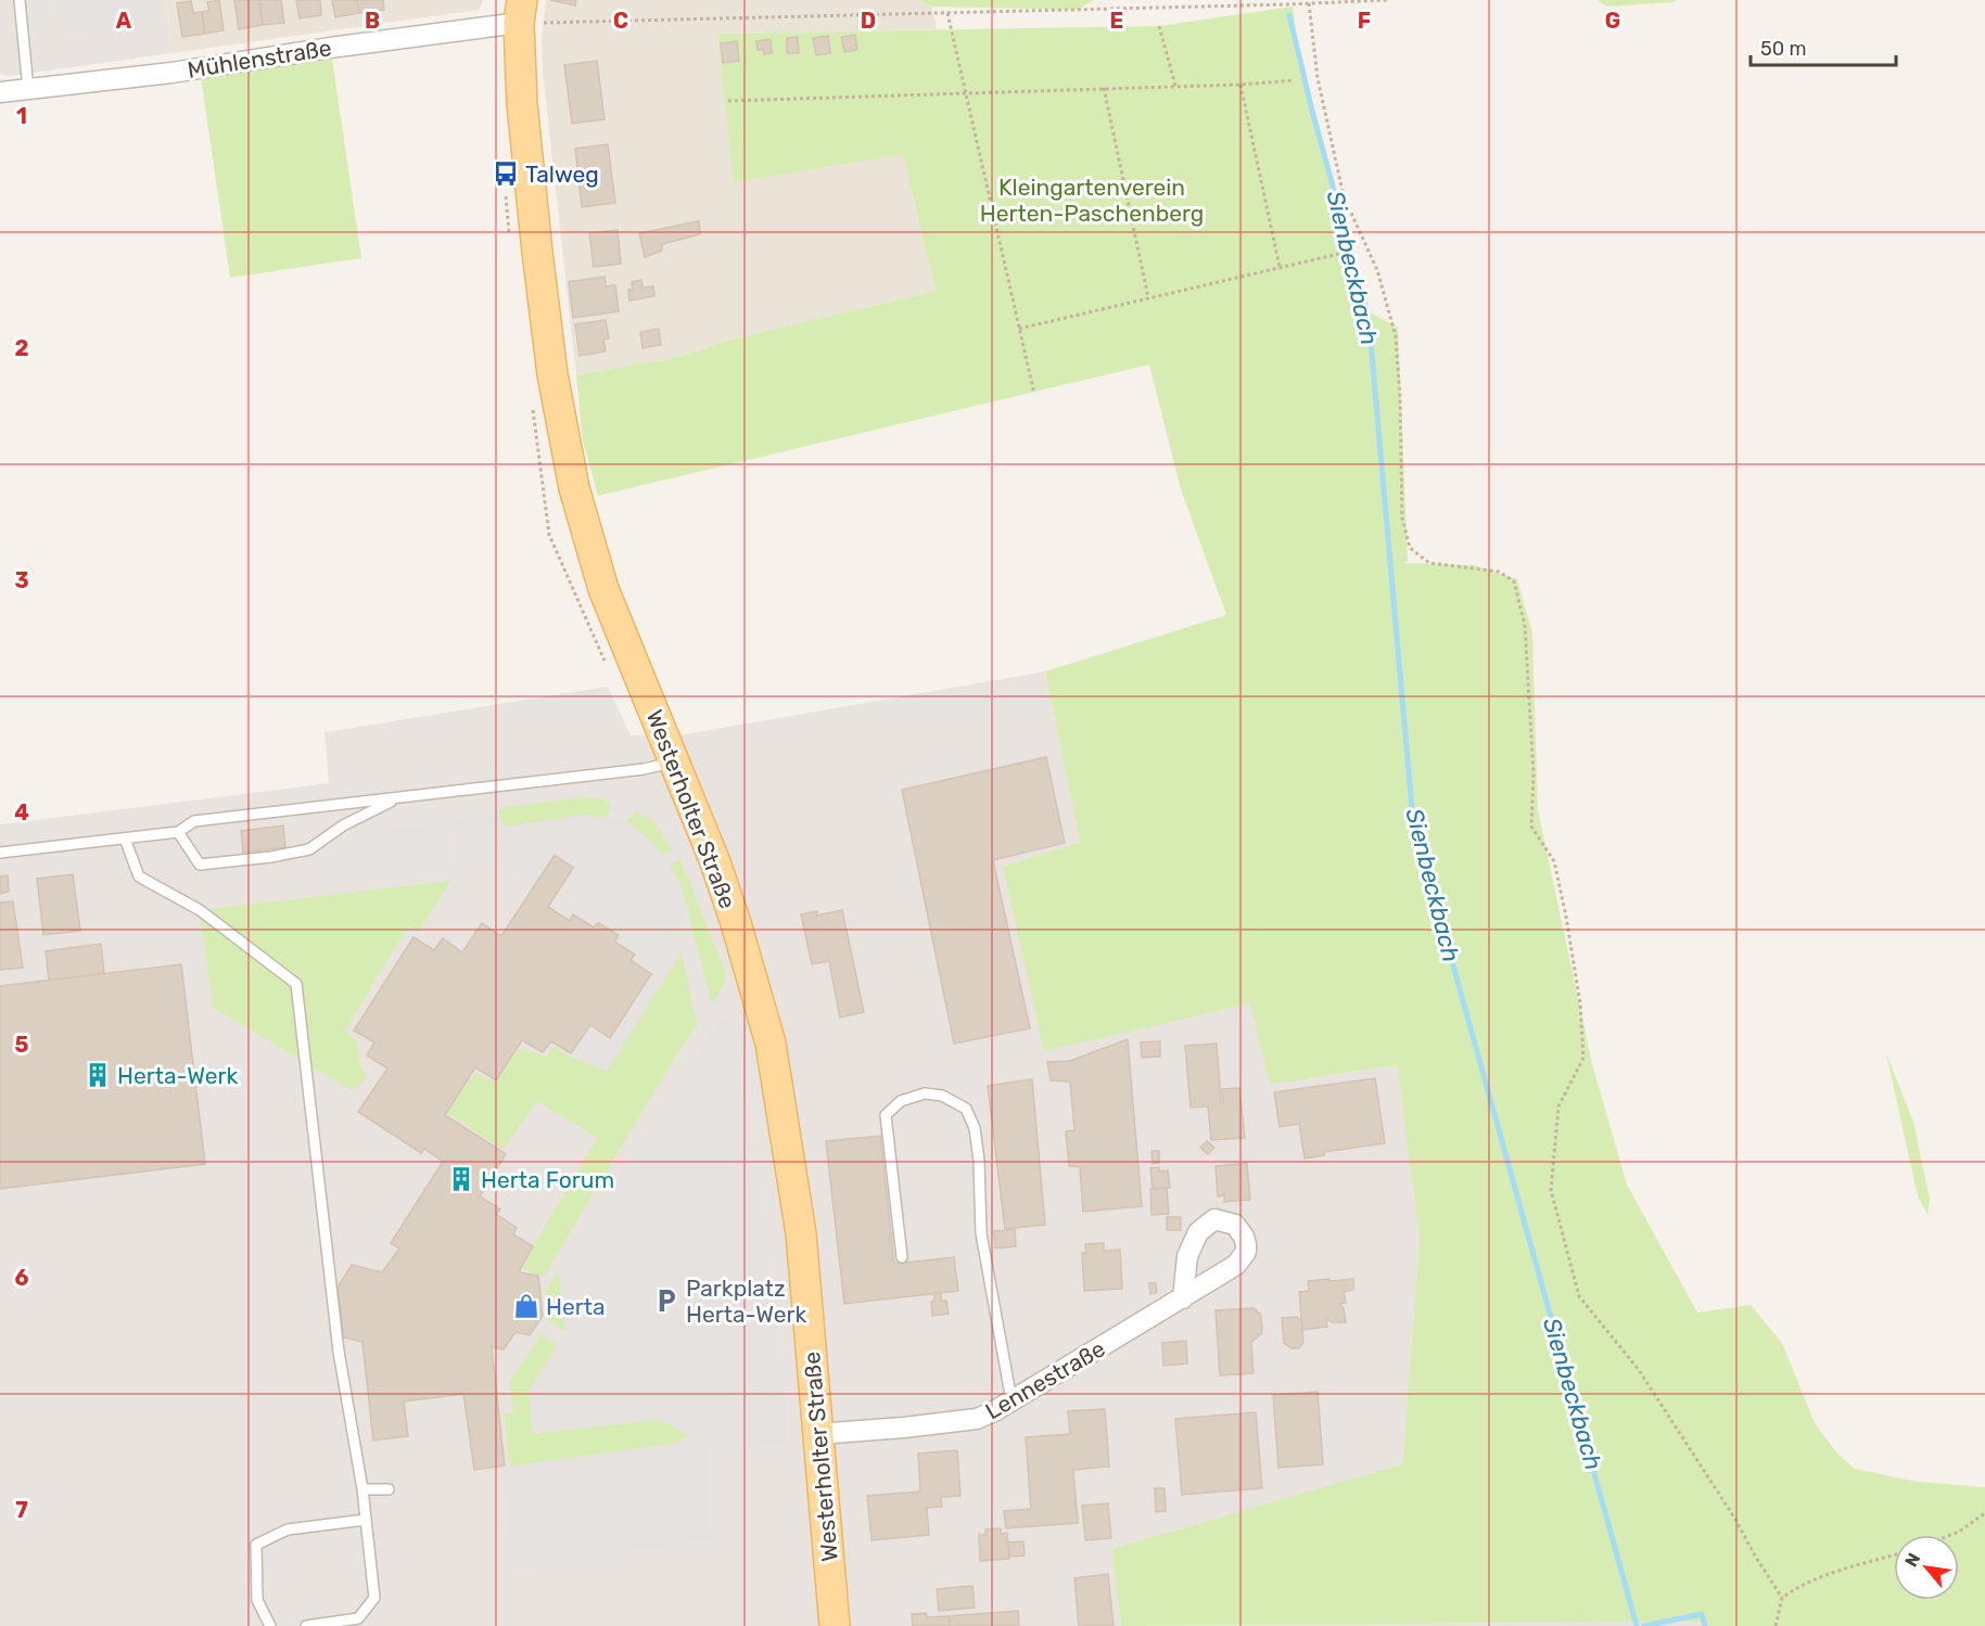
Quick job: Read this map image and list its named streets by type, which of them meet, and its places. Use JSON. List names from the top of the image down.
{
  "streets": {
    "main road": ["Westerholter Straße"],
    "street": ["Mühlenstraße", "Lennestraße"]
  },
  "crossings": [
    ["Mühlenstraße", "Westerholter Straße"],
    ["Westerholter Straße", "Lennestraße"]
  ],
  "water": ["Sienbeckbach"],
  "parks": ["Kleingartenverein Herten-Paschenberg"],
  "places": {
    "bus stop": ["Talweg"],
    "building": ["Herta-Werk", "Herta Forum"],
    "parking": ["Parkplatz Herta-Werk"],
    "shop": ["Herta"]
  },
  "scale_bar": "50 m",
  "north": "top left",
  "grid": {
    "columns": [
      "A",
      "B",
      "C",
      "D",
      "E",
      "F",
      "G"
    ],
    "rows": [
      "1",
      "2",
      "3",
      "4",
      "5",
      "6",
      "7"
    ]
  }
}
